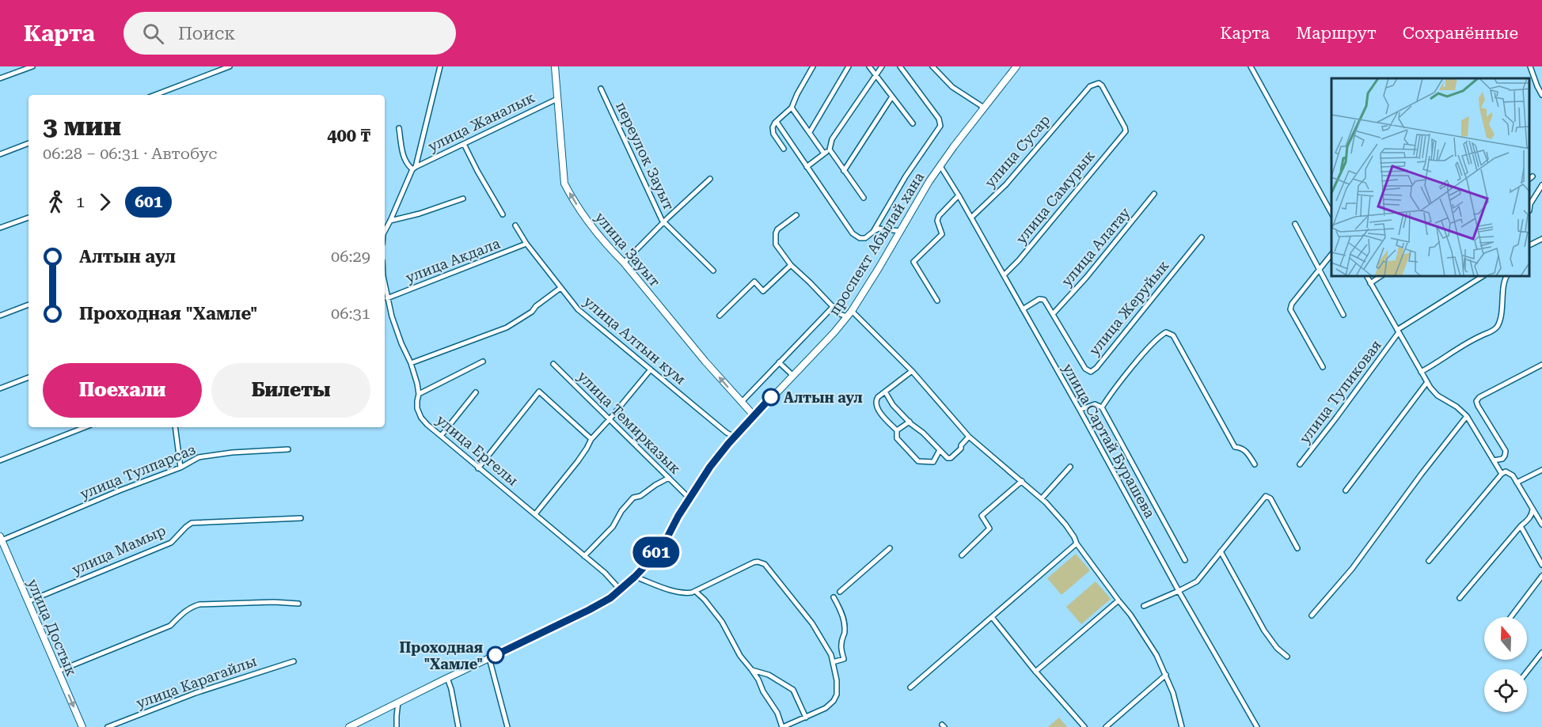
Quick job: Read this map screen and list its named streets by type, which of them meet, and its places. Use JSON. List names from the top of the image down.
{
  "streets": {
    "main road": ["проспект Абылай хана", "улица Зауыт", "улица Достык"],
    "street": [
      "улица Жаналык",
      "улица Сусар",
      "переулок Зауыт",
      "улица Самурык",
      "улица Алатау",
      "улица Акдала",
      "улица Жеруйык",
      "улица Алтын кум",
      "улица Тупиковая",
      "улица Темирказык",
      "улица Сартай Бурашева",
      "улица Ергелы",
      "улица Тулпарсаз",
      "улица Мамыр",
      "улица Карагайлы"
    ]
  },
  "crossings": [
    ["улица Жаналык", "улица Зауыт"],
    ["улица Сусар", "улица Самурык"],
    ["улица Сусар", "улица Сартай Бурашева"],
    ["улица Самурык", "улица Сартай Бурашева"],
    ["проспект Абылай хана", "улица Зауыт"],
    ["проспект Абылай хана", "улица Алтын кум"],
    ["проспект Абылай хана", "улица Темирказык"],
    ["проспект Абылай хана", "улица Сартай Бурашева"],
    ["проспект Абылай хана", "улица Ергелы"],
    ["улица Алатау", "улица Жеруйык"],
    ["улица Акдала", "улица Алтын кум"],
    ["улица Акдала", "улица Ергелы"],
    ["улица Жеруйык", "улица Сартай Бурашева"],
    ["улица Тулпарсаз", "улица Достык"],
    ["улица Мамыр", "улица Достык"]
  ],
  "one_way": ["улица Зауыт"],
  "places": ["Алтын аул", "Проходная \"Хамле\""],
  "lines": ["bus line 601"],
  "north": "top",
  "page": {
    "header": "Карта",
    "search": "Поиск",
    "nav": ["Карта", "Маршрут", "Сохранённые"],
    "on_map": "601",
    "heading": ["3 мин", "06:28 – 06:31 · Автобус", "400 ₸"],
    "legs": ["1", "601"],
    "list": [
      {
        "name": "Алтын аул",
        "value": "06:29"
      },
      {
        "name": "Проходная \"Хамле\"",
        "value": "06:31"
      }
    ],
    "buttons": ["Поехали", "Билеты"]
  }
}
